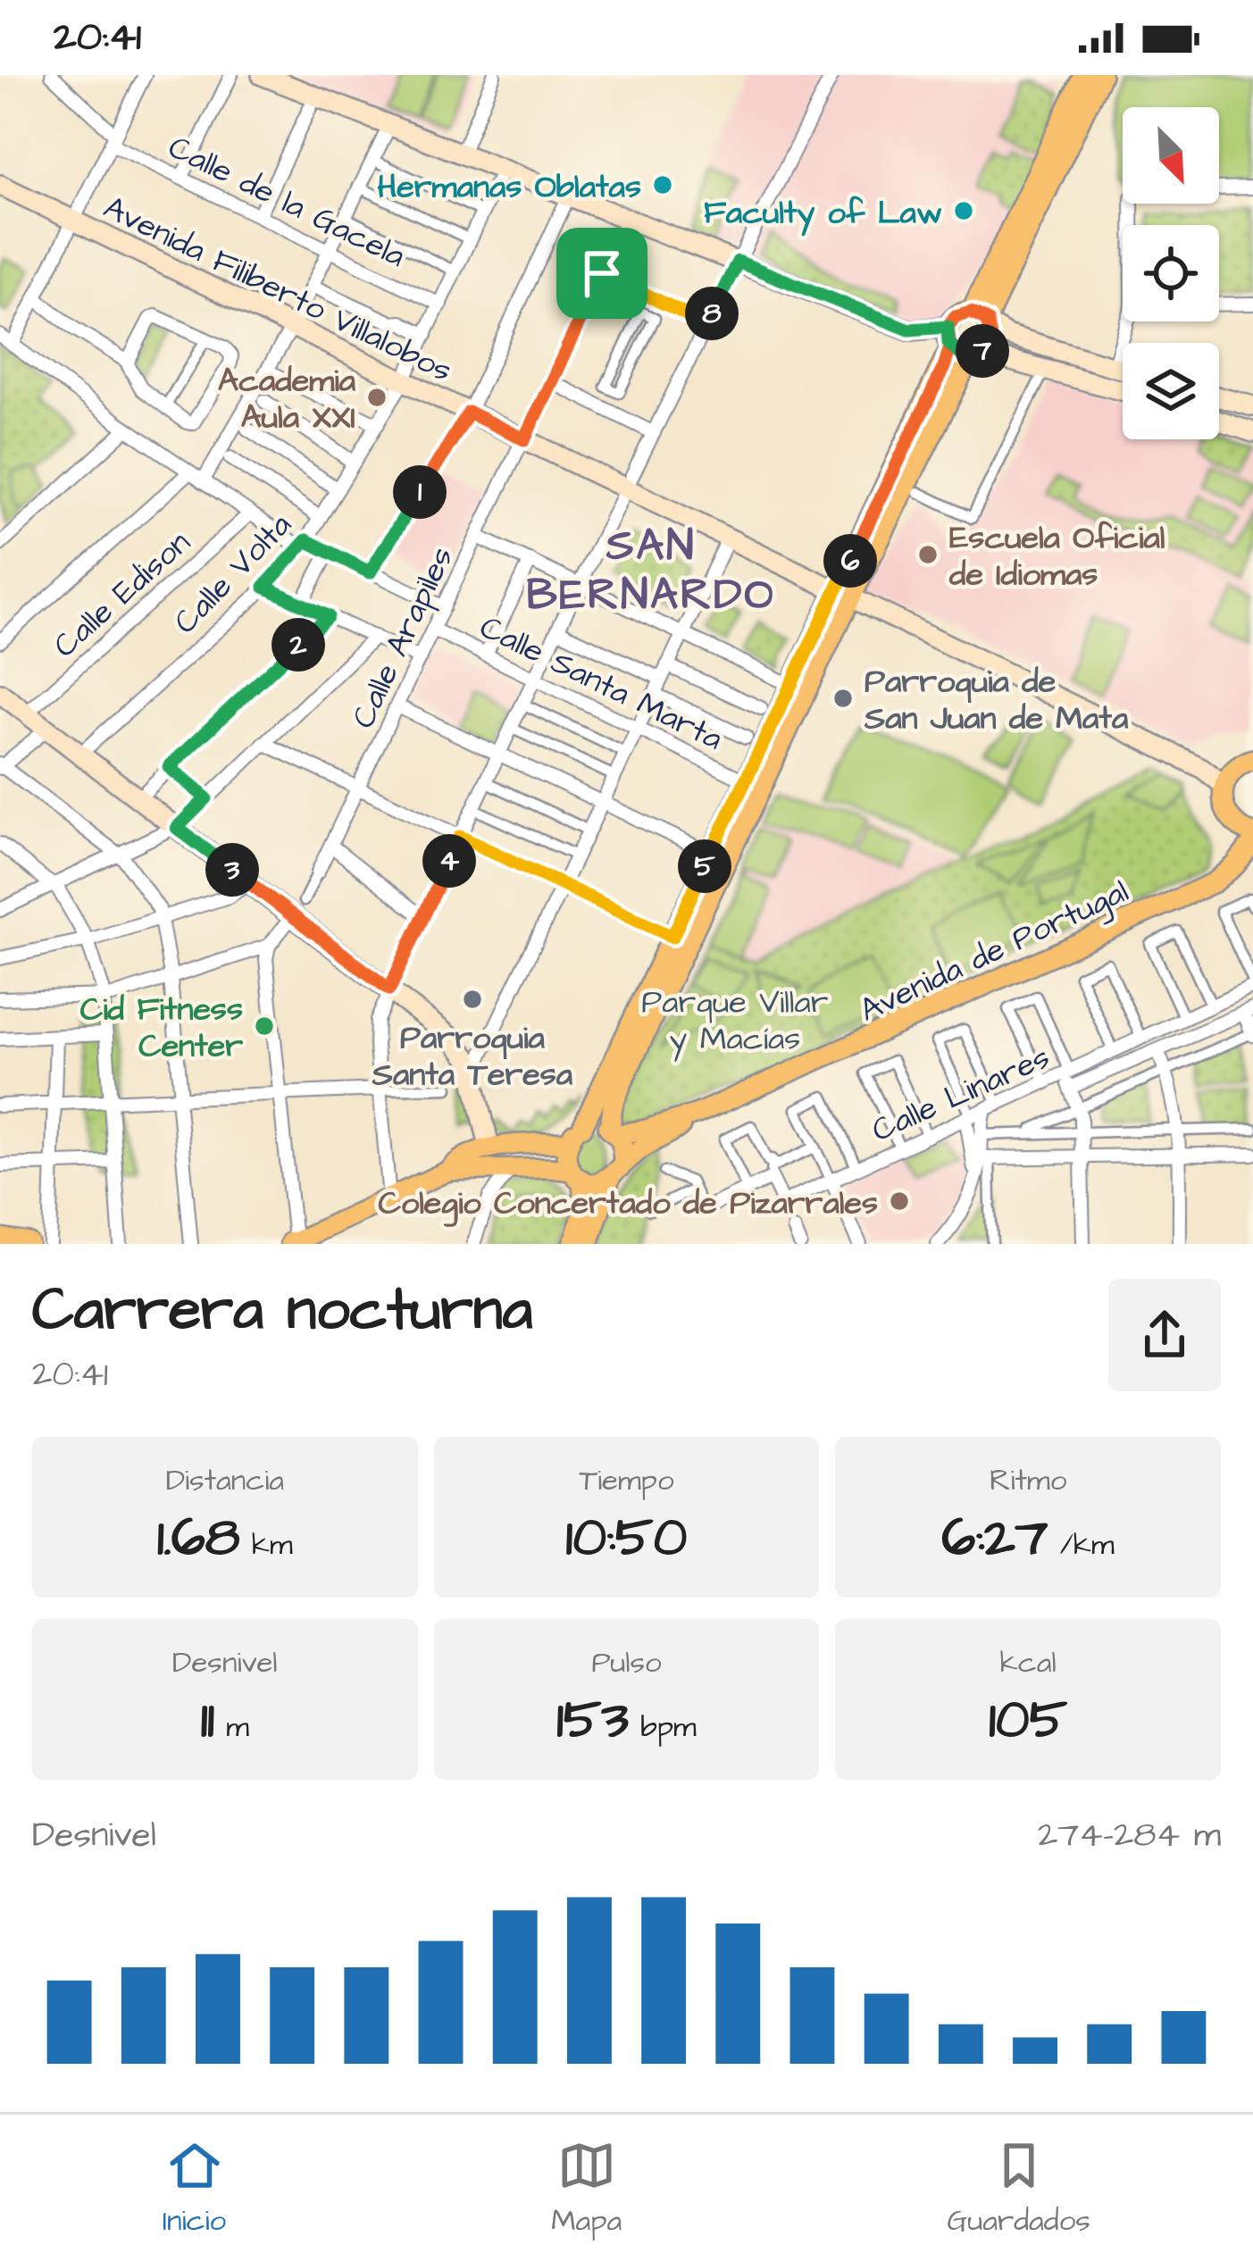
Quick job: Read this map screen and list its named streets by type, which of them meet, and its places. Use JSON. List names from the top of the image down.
{
  "streets": {
    "main road": ["Avenida Filiberto Villalobos", "Avenida de Portugal"],
    "street": [
      "Calle de la Gacela",
      "Calle Volta",
      "Calle Edison",
      "Calle Arapiles",
      "Calle Santa Marta",
      "Calle Linares"
    ]
  },
  "crossings": [
    ["Calle de la Gacela", "Calle Volta"],
    ["Avenida Filiberto Villalobos", "Calle Volta"],
    ["Avenida Filiberto Villalobos", "Calle Arapiles"],
    ["Calle Arapiles", "Calle Santa Marta"]
  ],
  "districts": ["SAN BERNARDO"],
  "parks": ["Parque Villar y Macías"],
  "places": [
    "Hermanas Oblatas",
    "Faculty of Law",
    "Academia Aula XXI",
    "Escuela Oficial de Idiomas",
    "Parroquia de San Juan de Mata",
    "Parroquia Santa Teresa",
    "Cid Fitness Center",
    "Colegio Concertado de Pizarrales"
  ],
  "north": "bottom right",
  "page": {
    "status": "20:41",
    "pins": [
      "8",
      "7",
      "1",
      "6",
      "2",
      "4",
      "5",
      "3"
    ],
    "heading": ["Carrera nocturna", "20:41"],
    "stats": [
      ["Distancia", "1.68 km"],
      ["Tiempo", "10:50"],
      ["Ritmo", "6:27 /km"],
      ["Desnivel", "11 m"],
      ["Pulso", "153 bpm"],
      ["kcal", "105"]
    ],
    "chart": ["Desnivel", "274–284 m"],
    "tabs": ["Inicio", "Mapa", "Guardados"]
  }
}
